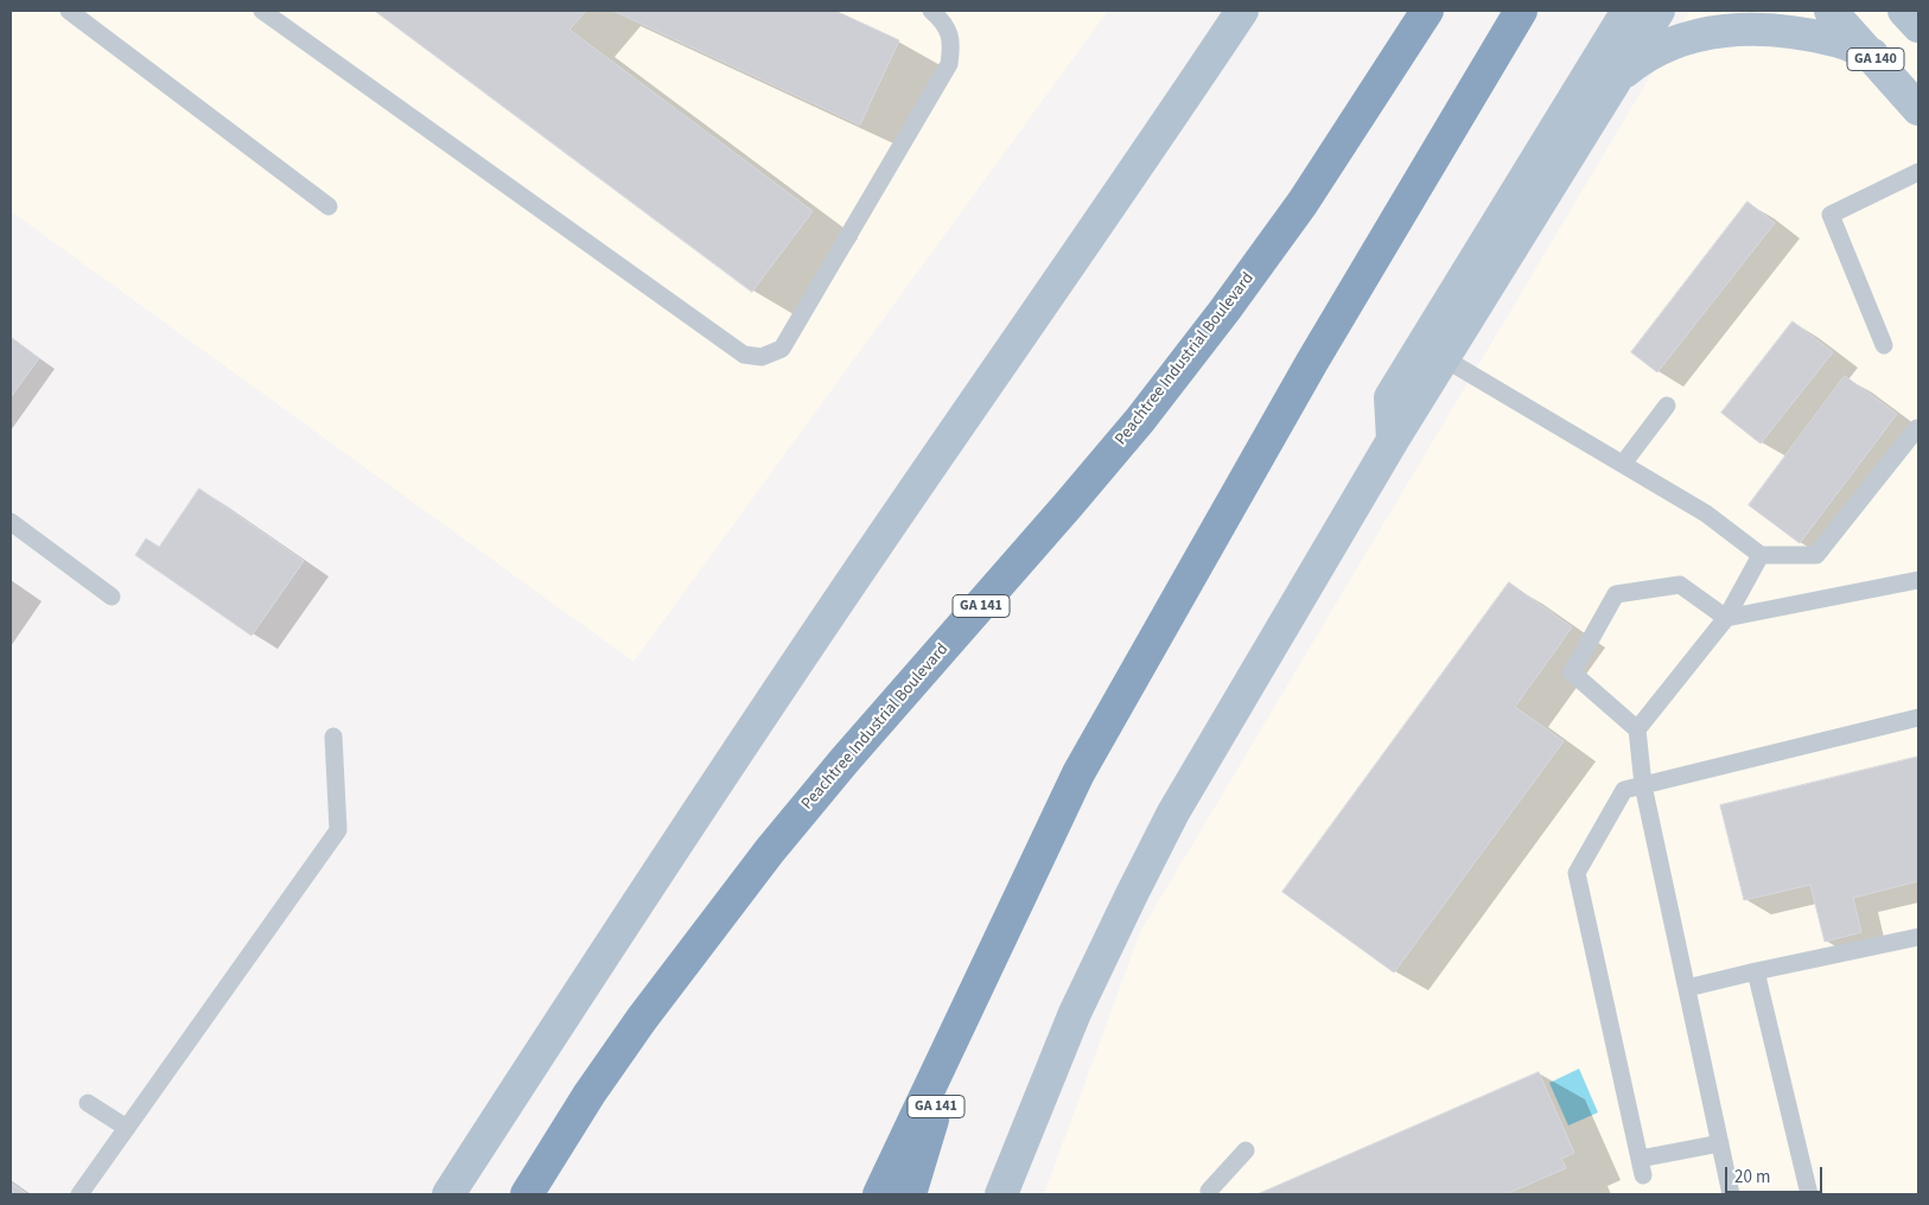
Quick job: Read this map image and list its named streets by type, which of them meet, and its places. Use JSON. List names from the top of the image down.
{
  "streets": {
    "highway": ["Peachtree Industrial Boulevard", "GA 141"],
    "main road": ["GA 140"]
  },
  "scale_bar": "20 m"
}
